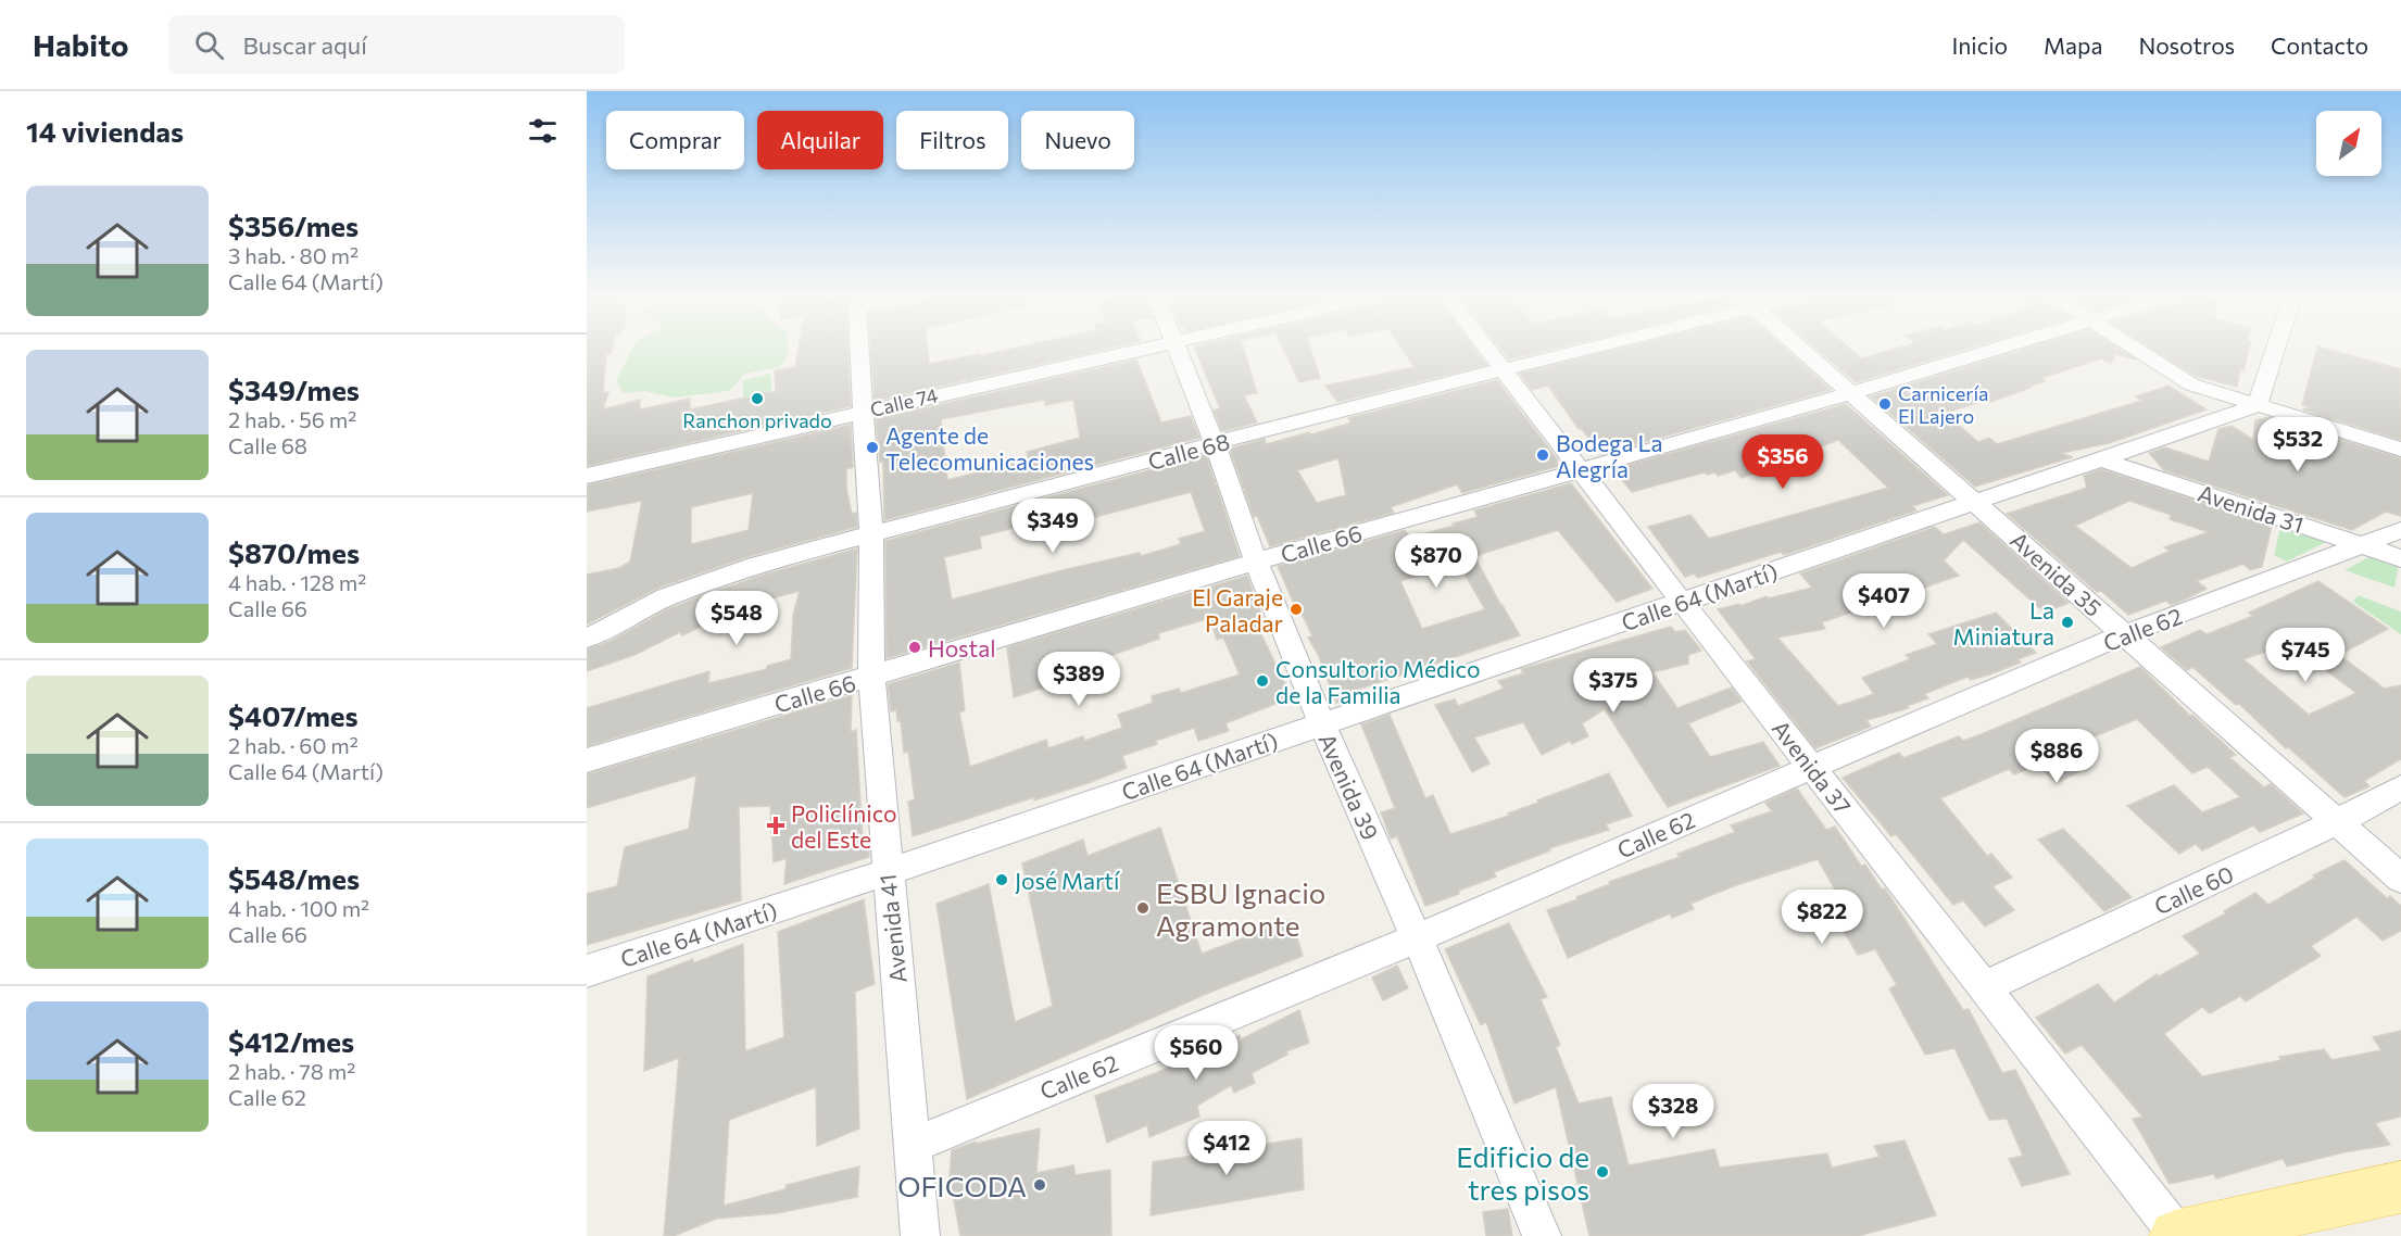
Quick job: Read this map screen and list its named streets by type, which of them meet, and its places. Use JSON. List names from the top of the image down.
{
  "streets": {
    "street": [
      "Calle 74",
      "Calle 68",
      "Avenida 31",
      "Calle 66",
      "Avenida 35",
      "Calle 64 (Martí)",
      "Calle 62",
      "Avenida 37",
      "Avenida 39",
      "Calle 60",
      "Avenida 41"
    ]
  },
  "crossings": [
    ["Calle 74", "Avenida 41"],
    ["Calle 68", "Avenida 37"],
    ["Calle 68", "Avenida 39"],
    ["Calle 68", "Avenida 41"],
    ["Avenida 31", "Calle 64 (Martí)"],
    ["Avenida 31", "Calle 62"],
    ["Calle 66", "Avenida 35"],
    ["Calle 66", "Avenida 37"],
    ["Calle 66", "Avenida 39"],
    ["Calle 66", "Avenida 41"],
    ["Avenida 35", "Calle 64 (Martí)"],
    ["Avenida 35", "Calle 62"],
    ["Avenida 35", "Calle 60"],
    ["Calle 64 (Martí)", "Avenida 37"],
    ["Calle 64 (Martí)", "Avenida 39"],
    ["Calle 64 (Martí)", "Avenida 41"],
    ["Calle 62", "Avenida 37"],
    ["Calle 62", "Avenida 39"],
    ["Calle 62", "Avenida 41"],
    ["Avenida 37", "Calle 60"]
  ],
  "places": {
    "other": [
      "Ranchon privado",
      "Carnicería El Lajero",
      "Agente de Telecomunicaciones",
      "Bodega La Alegría",
      "El Garaje Paladar",
      "La Miniatura",
      "Hostal",
      "Consultorio Médico de la Familia",
      "José Martí",
      "ESBU Ignacio Agramonte",
      "Edificio de tres pisos",
      "OFICODA"
    ],
    "health": ["Policlínico del Este"]
  },
  "north": "top right",
  "page": {
    "header": "Habito",
    "search": "Buscar aquí",
    "nav": [
      "Inicio",
      "Mapa",
      "Nosotros",
      "Contacto"
    ],
    "heading": "14 viviendas",
    "chip": [
      "Comprar",
      "Alquilar",
      "Filtros",
      "Nuevo"
    ],
    "list": [
      {
        "name": "$356/mes",
        "note": "3 hab. · 80 m² · Calle 64 (Martí)"
      },
      {
        "name": "$349/mes",
        "note": "2 hab. · 56 m² · Calle 68"
      },
      {
        "name": "$870/mes",
        "note": "4 hab. · 128 m² · Calle 66"
      },
      {
        "name": "$407/mes",
        "note": "2 hab. · 60 m² · Calle 64 (Martí)"
      },
      {
        "name": "$548/mes",
        "note": "4 hab. · 100 m² · Calle 66"
      },
      {
        "name": "$412/mes",
        "note": "2 hab. · 78 m² · Calle 62"
      }
    ],
    "price": [
      "$532",
      "$356",
      "$349",
      "$870",
      "$407",
      "$548",
      "$745",
      "$389",
      "$375",
      "$886",
      "$822",
      "$560",
      "$328",
      "$412"
    ]
  }
}
